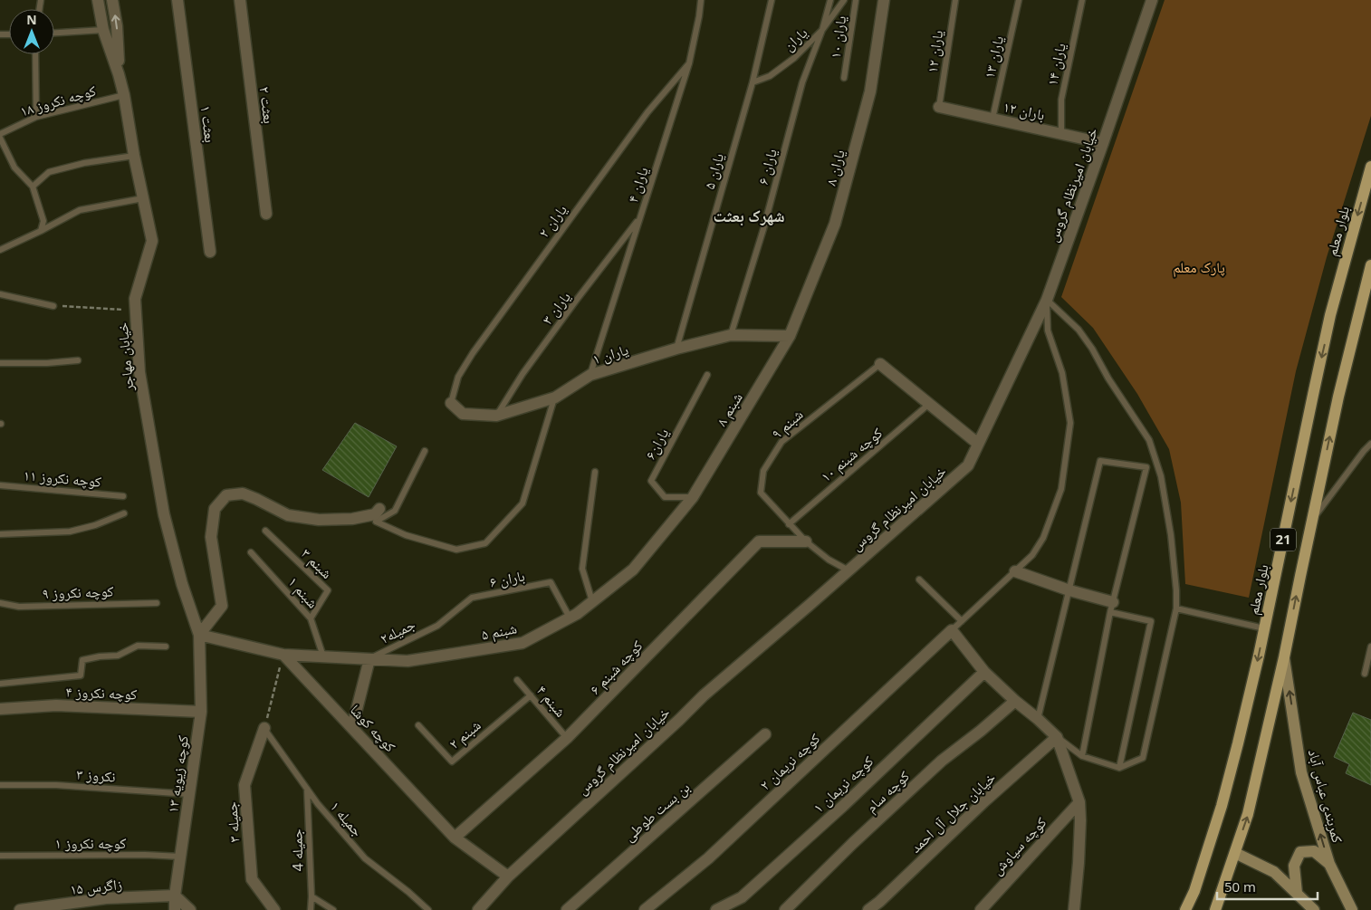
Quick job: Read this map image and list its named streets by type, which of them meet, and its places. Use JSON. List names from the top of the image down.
{
  "streets": {
    "main road": ["بلوار معلم", "21", "کمربندی عباس آباد"],
    "street": [
      "بعثت ۲",
      "باران ۱۲",
      "بعثت ۱",
      "یاران ۸",
      "خیابان امیرنظام گروس",
      "یاران ۱",
      "خیابان مهاجر",
      "شبنم ۸",
      "شبنم ۵",
      "کوچه شبنم ۶",
      "کوچه نکروز ۴",
      "کوچه کوشا",
      "کوچه نریمان ۲",
      "کوچه زیویه ۱۳",
      "کوچه نریمان ۱",
      "کوچه سام",
      "بن بست طوطی",
      "خیابان جلال آل احمد",
      "جمیله ۳",
      "کوچه سیاوش",
      "زاگرس ۱۵"
    ],
    "lane": [
      "یاران ۱۰",
      "یاران",
      "یاران ۱۲",
      "یاران ۱۳",
      "یاران ۱۴",
      "کوچه نکروز ۱۸",
      "یاران ۶",
      "یاران ۵",
      "یاران ۴",
      "یاران ۲",
      "یاران ۳",
      "شبنم ۹",
      "یاران۶",
      "کوچه شبنم ۱۰",
      "کوچه نکروز ۱۱",
      "شبنم ۳",
      "باران ۶",
      "کوچه نکروز ۹",
      "شبنم ۱",
      "جمیله۲",
      "شبنم ۴",
      "شبنم ۲",
      "نکروز ۳",
      "جمیله ۱",
      "کوچه نکروز ۱",
      "جمیله 4"
    ]
  },
  "crossings": [
    ["یاران", "یاران ۶"],
    ["یاران", "یاران ۵"],
    ["یاران ۱۲", "باران ۱۲"],
    ["یاران ۱۳", "باران ۱۲"],
    ["یاران ۱۴", "باران ۱۲"],
    ["کوچه نکروز ۱۸", "خیابان مهاجر"],
    ["باران ۱۲", "خیابان امیرنظام گروس"],
    ["یاران ۶", "یاران ۱"],
    ["یاران ۸", "یاران ۱"],
    ["یاران ۸", "شبنم ۸"],
    ["یاران ۵", "یاران ۱"],
    ["یاران ۴", "یاران ۲"],
    ["یاران ۴", "یاران ۳"],
    ["یاران ۴", "یاران ۱"],
    ["خیابان امیرنظام گروس", "شبنم ۹"],
    ["خیابان امیرنظام گروس", "کوچه کوشا"],
    ["یاران ۲", "یاران ۱"],
    ["یاران ۳", "یاران ۱"],
    ["یاران ۱", "شبنم ۸"],
    ["خیابان مهاجر", "کوچه زیویه ۱۳"],
    ["شبنم ۸", "یاران۶"],
    ["شبنم ۸", "شبنم ۵"],
    ["شبنم ۹", "کوچه شبنم ۱۰"],
    ["شبنم ۹", "کوچه شبنم ۶"],
    ["یاران۶", "شبنم ۵"],
    ["21", "کمربندی عباس آباد"],
    ["شبنم ۳", "شبنم ۱"],
    ["باران ۶", "جمیله۲"],
    ["باران ۶", "شبنم ۵"],
    ["شبنم ۱", "شبنم ۵"],
    ["جمیله۲", "شبنم ۵"],
    ["شبنم ۵", "کوچه کوشا"],
    ["کوچه شبنم ۶", "شبنم ۴"],
    ["کوچه شبنم ۶", "کوچه کوشا"],
    ["کوچه نکروز ۴", "کوچه زیویه ۱۳"],
    ["شبنم ۴", "شبنم ۲"],
    ["کوچه زیویه ۱۳", "نکروز ۳"],
    ["کوچه زیویه ۱۳", "کوچه نکروز ۱"],
    ["کوچه زیویه ۱۳", "زاگرس ۱۵"],
    ["جمیله ۱", "جمیله ۳"],
    ["جمیله ۱", "جمیله 4"]
  ],
  "one_way": ["کمربندی عباس آباد"],
  "districts": ["شهرک بعثت"],
  "parks": ["پارک معلم"],
  "scale_bar": "50 m",
  "north": "top"
}
